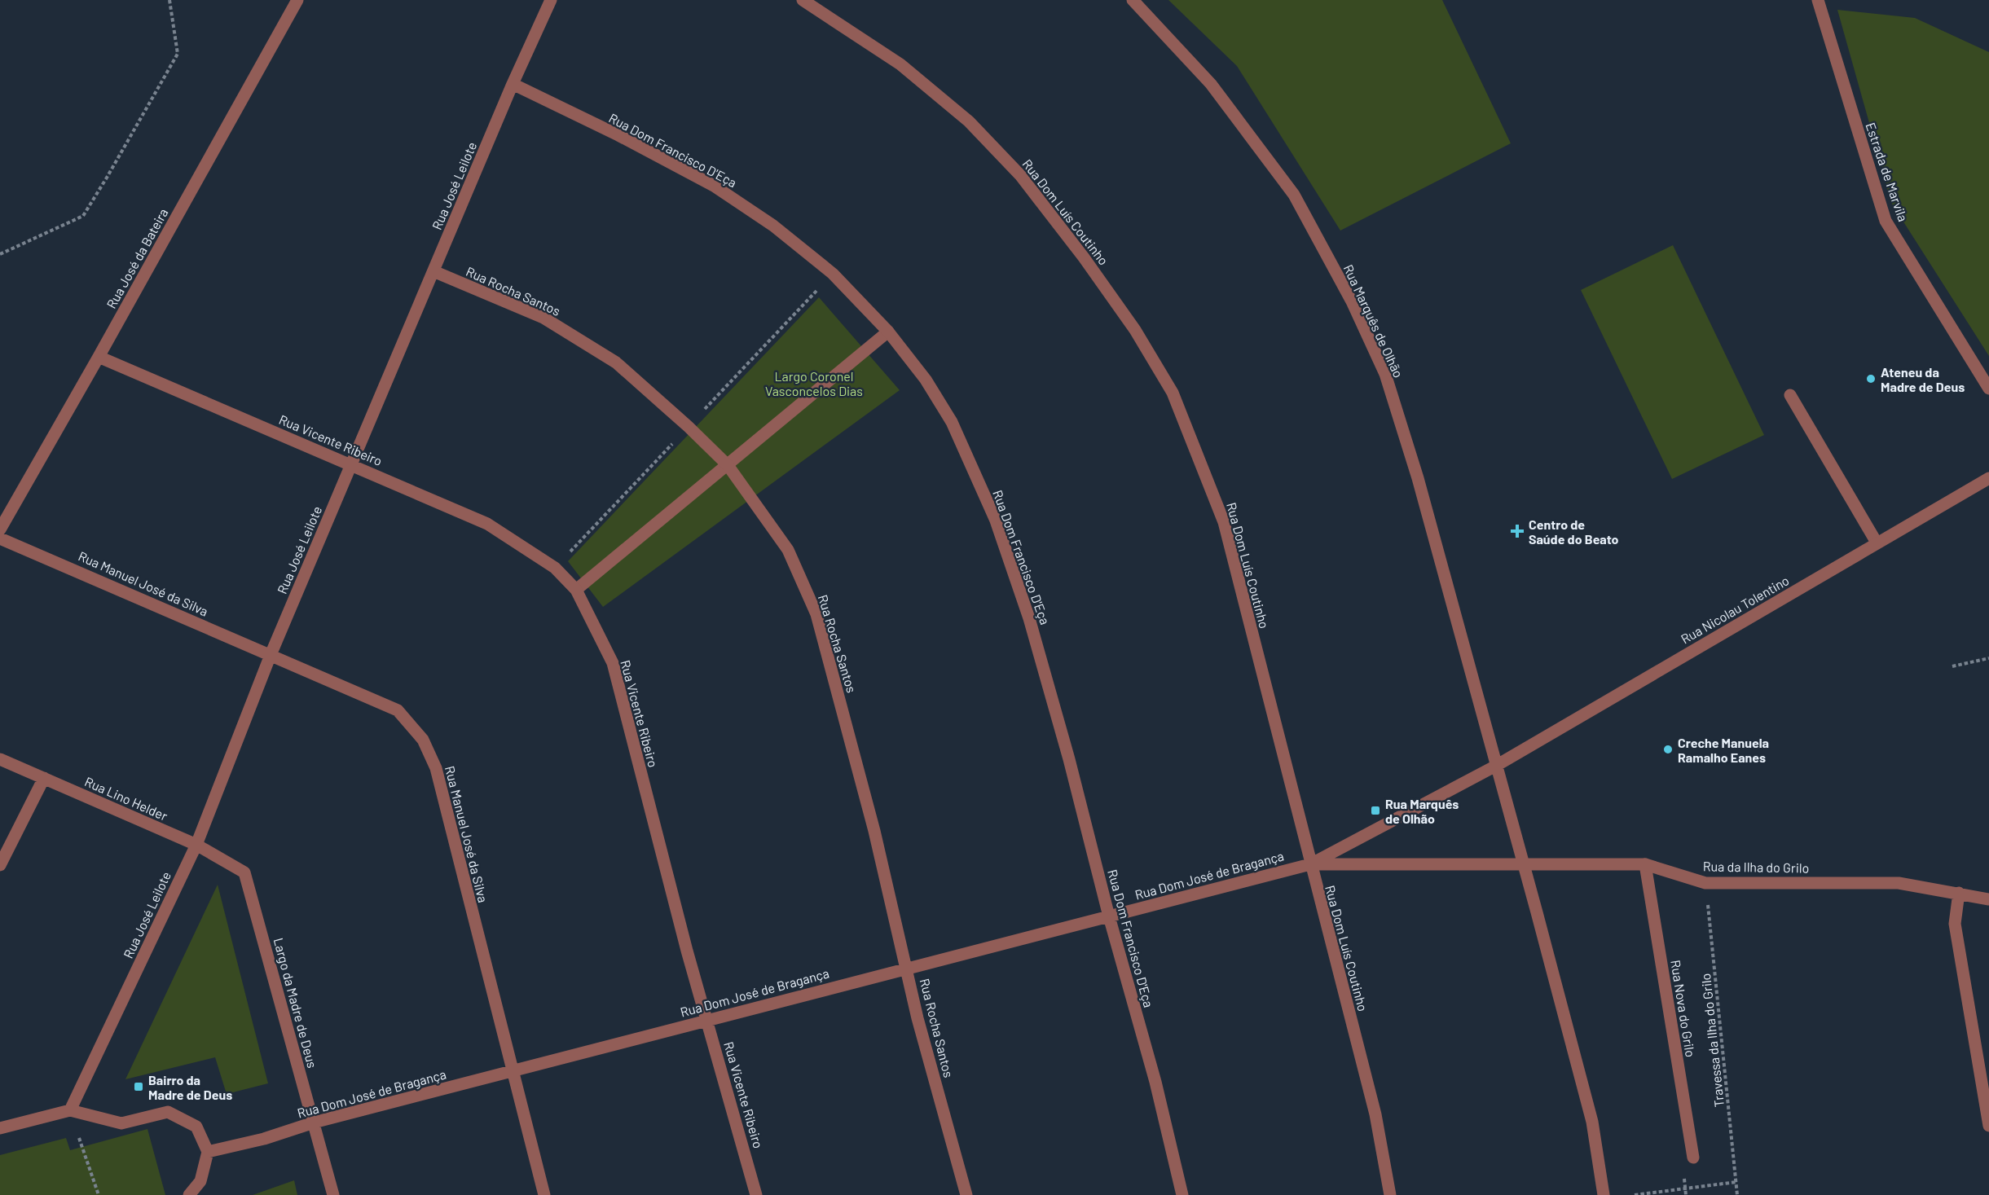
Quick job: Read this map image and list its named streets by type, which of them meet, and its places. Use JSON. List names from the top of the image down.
{
  "streets": {
    "street": [
      "Rua Dom Francisco D'Eça",
      "Estrada de Marvila",
      "Rua José Leilote",
      "Rua Dom Luís Coutinho",
      "Rua José da Bateira",
      "Rua Rocha Santos",
      "Rua Marquês de Olhão",
      "Rua Vicente Ribeiro",
      "Rua Manuel José da Silva",
      "Rua Nicolau Tolentino",
      "Rua Lino Helder",
      "Rua da Ilha do Grilo",
      "Rua Dom José de Bragança",
      "Largo da Madre de Deus",
      "Rua Nova do Grilo"
    ],
    "path": ["Travessa da Ilha do Grilo"]
  },
  "crossings": [
    ["Rua Dom Francisco D'Eça", "Rua José Leilote"],
    ["Rua Dom Francisco D'Eça", "Rua Dom José de Bragança"],
    ["Rua José Leilote", "Rua Rocha Santos"],
    ["Rua José Leilote", "Rua Vicente Ribeiro"],
    ["Rua José Leilote", "Rua Manuel José da Silva"],
    ["Rua José Leilote", "Rua Lino Helder"],
    ["Rua José Leilote", "Largo da Madre de Deus"],
    ["Rua Dom Luís Coutinho", "Rua da Ilha do Grilo"],
    ["Rua Dom Luís Coutinho", "Rua Dom José de Bragança"],
    ["Rua José da Bateira", "Rua Vicente Ribeiro"],
    ["Rua Rocha Santos", "Rua Dom José de Bragança"],
    ["Rua Marquês de Olhão", "Rua Nicolau Tolentino"],
    ["Rua Marquês de Olhão", "Rua da Ilha do Grilo"],
    ["Rua Vicente Ribeiro", "Rua Dom José de Bragança"],
    ["Rua Manuel José da Silva", "Rua Dom José de Bragança"],
    ["Rua Lino Helder", "Largo da Madre de Deus"],
    ["Rua da Ilha do Grilo", "Rua Dom José de Bragança"],
    ["Rua da Ilha do Grilo", "Rua Nova do Grilo"],
    ["Rua da Ilha do Grilo", "Travessa da Ilha do Grilo"],
    ["Rua Dom José de Bragança", "Largo da Madre de Deus"]
  ],
  "parks": ["Largo Coronel Vasconcelos Dias"],
  "places": {
    "other": ["Ateneu da Madre de Deus", "Creche Manuela Ramalho Eanes"],
    "health": ["Centro de Saúde do Beato"],
    "transit": ["Rua Marquês de Olhão", "Bairro da Madre de Deus"]
  }
}
